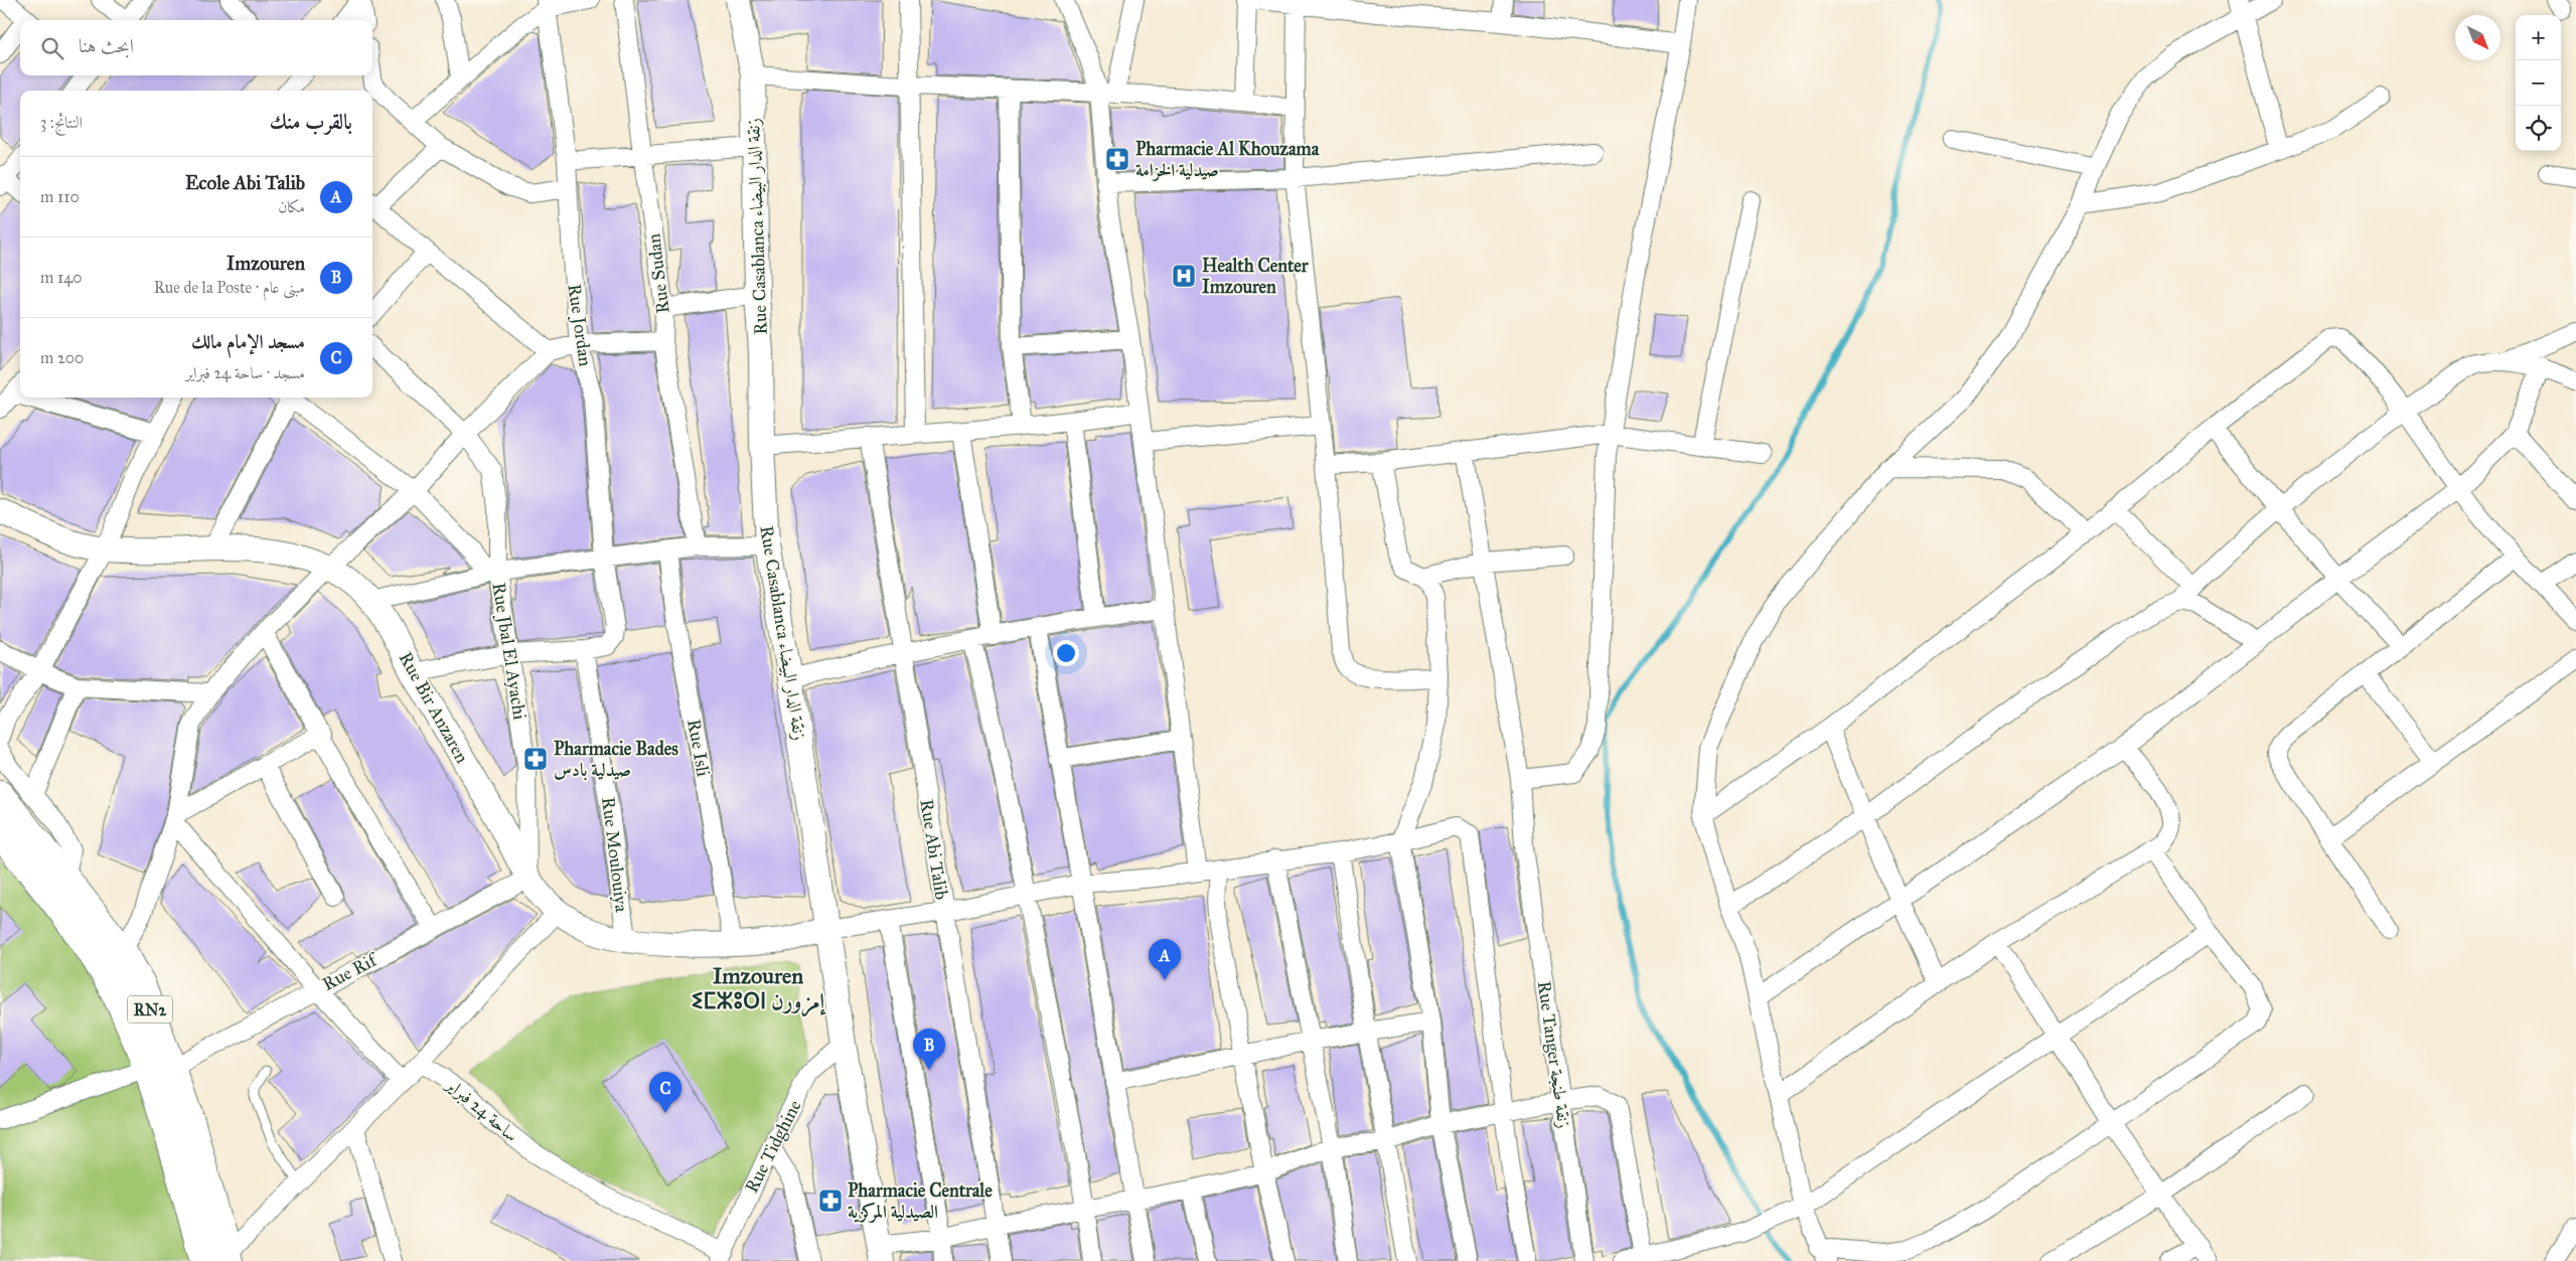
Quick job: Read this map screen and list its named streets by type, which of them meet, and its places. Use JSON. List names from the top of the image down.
{
  "streets": {
    "highway": ["RN2"],
    "main road": ["Rue Casablanca زنقة الدار البيضاء", "Rue Bir Anzaren"],
    "street": [
      "Rue Sudan",
      "Rue Jordan",
      "Rue Jbal El Ayachi",
      "Rue Isli",
      "Rue Abi Talib",
      "Rue Moulouiya",
      "Rue Rif",
      "Rue Tanger زنقة طنجة",
      "ساحة 24 فبراير",
      "Rue Tidghine"
    ]
  },
  "crossings": [
    ["Rue Casablanca زنقة الدار البيضاء", "Rue Bir Anzaren"],
    ["Rue Casablanca زنقة الدار البيضاء", "Rue Tidghine"],
    ["Rue Jordan", "Rue Moulouiya"],
    ["Rue Jbal El Ayachi", "Rue Bir Anzaren"],
    ["Rue Jbal El Ayachi", "Rue Rif"],
    ["Rue Bir Anzaren", "Rue Isli"],
    ["Rue Bir Anzaren", "Rue Moulouiya"],
    ["Rue Bir Anzaren", "Rue Rif"],
    ["Rue Rif", "RN2"],
    ["ساحة 24 فبراير", "Rue Tidghine"]
  ],
  "districts": ["Imzouren ⵉⵎⵣⵓⵔⵏ إمزورن"],
  "places": {
    "pharmacy": ["Pharmacie Al Khouzama صيدلية الخزامة", "Pharmacie Bades صيدلية بادس", "Pharmacie Centrale الصيدلية المركزية"],
    "hospital": ["Health Center Imzouren"]
  },
  "north": "bottom right",
  "page": {
    "map_buttons": ["+", "−"],
    "search": "ابحث هنا",
    "heading": ["بالقرب منك", "النتائج: 3"],
    "list": [
      {
        "mark": "A",
        "name": "Ecole Abi Talib",
        "note": "مكان",
        "value": "110 m"
      },
      {
        "mark": "B",
        "name": "Imzouren",
        "note": "مبنى عام · Rue de la Poste",
        "value": "140 m"
      },
      {
        "mark": "C",
        "name": "مسجد الإمام مالك",
        "note": "مسجد · ساحة 24 فبراير",
        "value": "200 m"
      }
    ],
    "pins": ["A", "B", "C"]
  }
}
